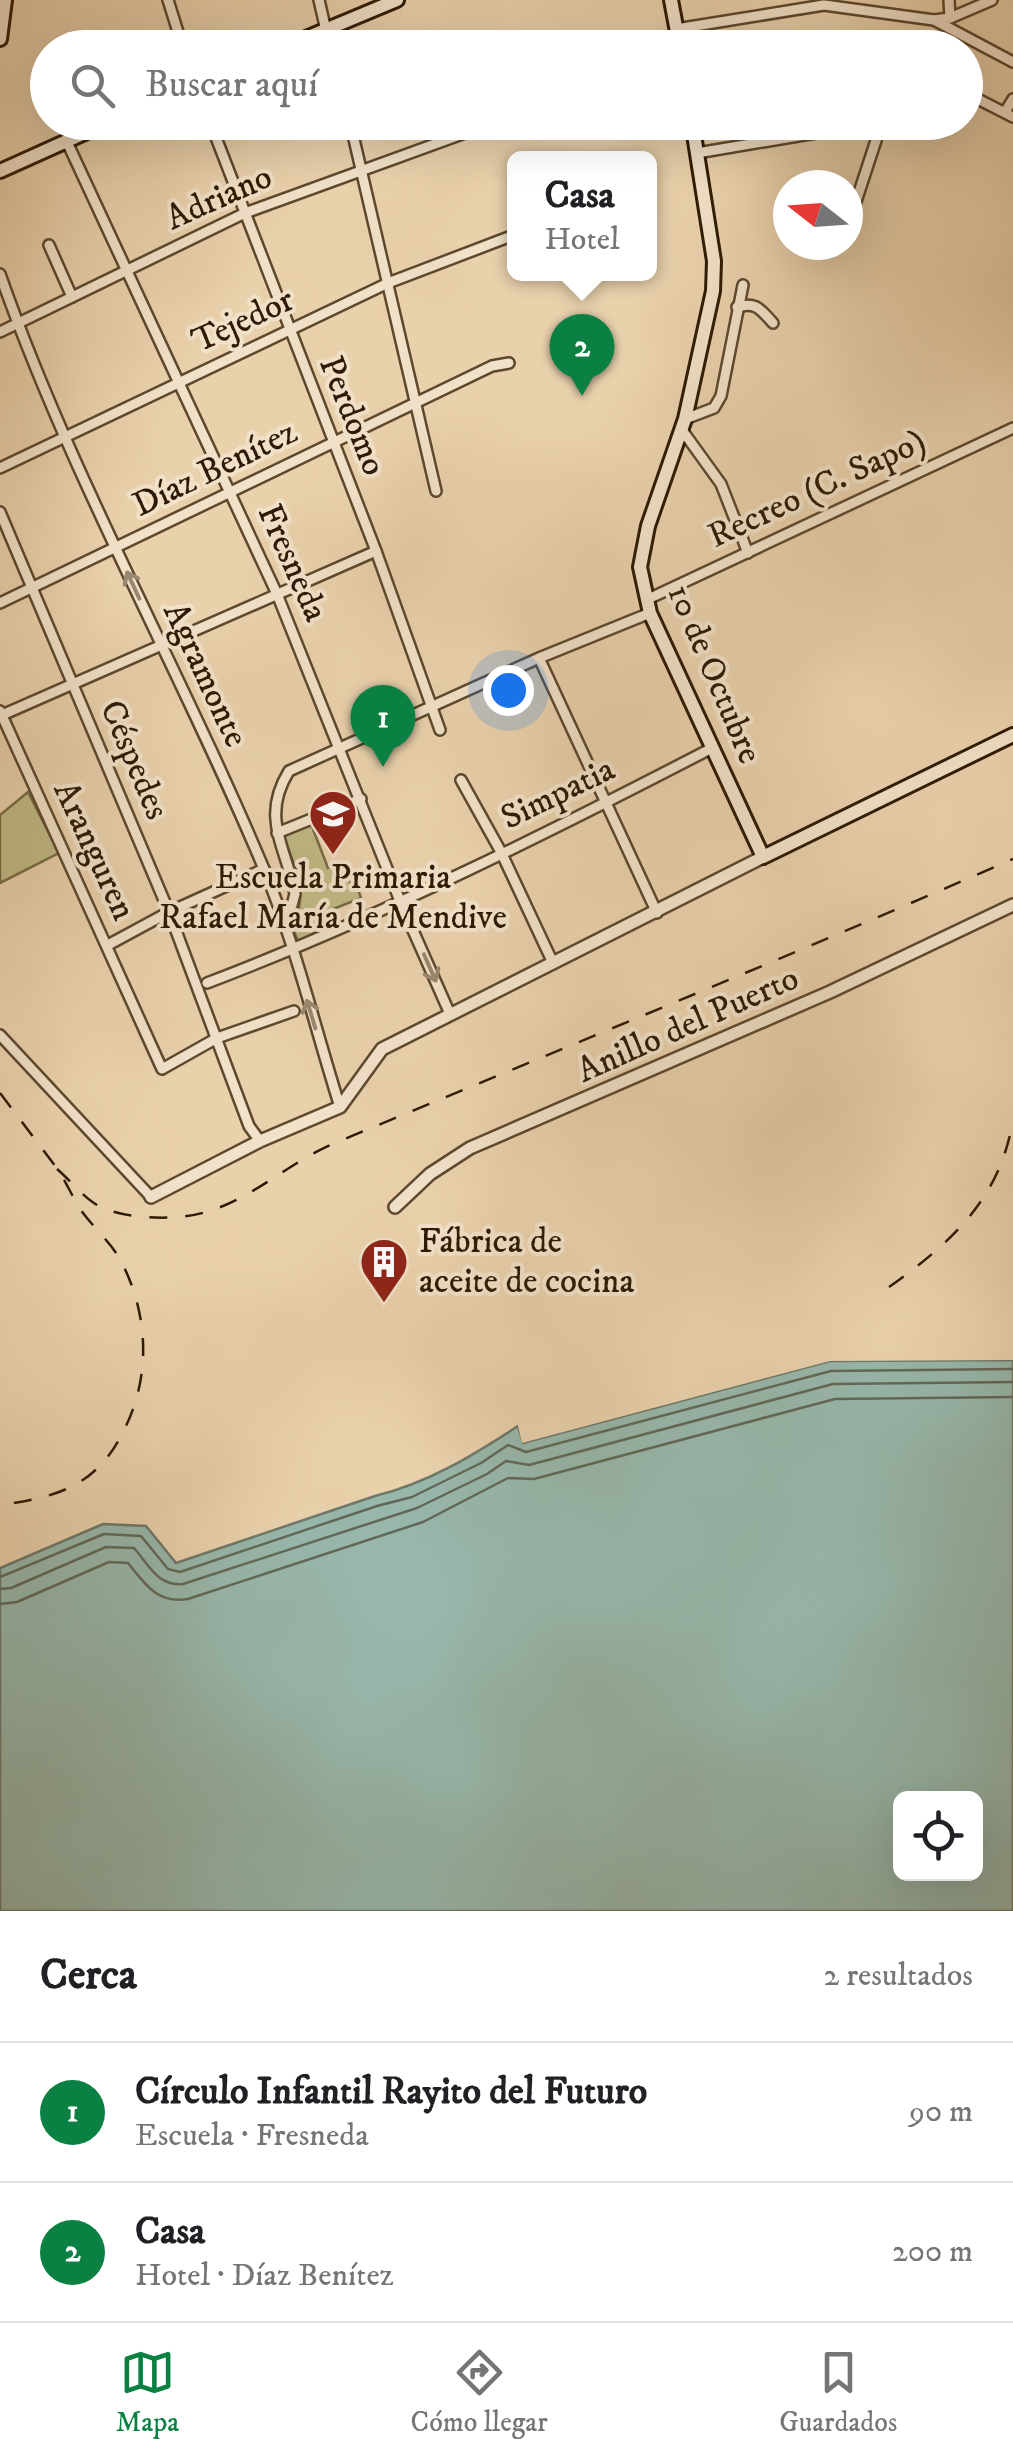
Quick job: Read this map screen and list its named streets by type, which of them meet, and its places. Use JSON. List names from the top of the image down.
{
  "streets": {
    "main road": ["10 de Octubre"],
    "street": [
      "Adriano",
      "Tejedor",
      "Perdomo",
      "Díaz Benítez",
      "Recreo (C. Sapo)",
      "Fresneda",
      "Agramonte",
      "Céspedes",
      "Simpatia",
      "Aranguren",
      "Anillo del Puerto"
    ]
  },
  "crossings": [
    ["Adriano", "Perdomo"],
    ["Adriano", "Fresneda"],
    ["Adriano", "Agramonte"],
    ["Tejedor", "Perdomo"],
    ["Tejedor", "Fresneda"],
    ["Tejedor", "Agramonte"],
    ["Perdomo", "Díaz Benítez"],
    ["Perdomo", "Recreo (C. Sapo)"],
    ["Díaz Benítez", "Fresneda"],
    ["Díaz Benítez", "Agramonte"],
    ["Díaz Benítez", "Céspedes"],
    ["Recreo (C. Sapo)", "Fresneda"],
    ["Recreo (C. Sapo)", "10 de Octubre"],
    ["Fresneda", "Simpatia"],
    ["10 de Octubre", "Simpatia"],
    ["Agramonte", "Simpatia"],
    ["Céspedes", "Aranguren"]
  ],
  "places": {
    "school or university": ["Escuela Primaria Rafael María de Mendive"],
    "building": ["Fábrica de aceite de cocina"]
  },
  "north": "left",
  "page": {
    "search": "Buscar aquí",
    "popup": ["Casa", "Hotel"],
    "pins": ["2", "1"],
    "heading": ["Cerca", "2 resultados"],
    "list": [
      {
        "mark": "1",
        "name": "Círculo Infantil Rayito del Futuro",
        "note": "Escuela · Fresneda",
        "value": "90 m"
      },
      {
        "mark": "2",
        "name": "Casa",
        "note": "Hotel · Díaz Benítez",
        "value": "200 m"
      }
    ],
    "nav": ["Mapa", "Cómo llegar", "Guardados"]
  }
}
